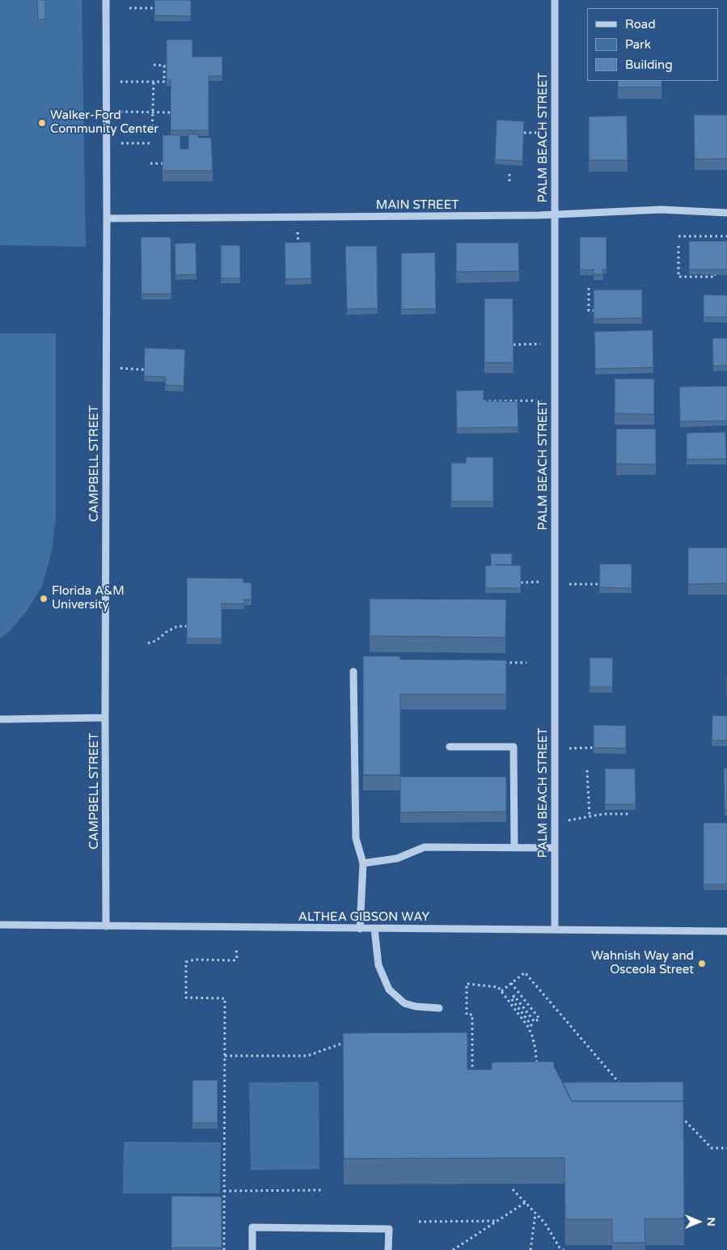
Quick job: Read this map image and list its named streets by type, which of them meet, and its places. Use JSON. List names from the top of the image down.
{
  "streets": {
    "street": [
      "PALM BEACH STREET",
      "MAIN STREET",
      "CAMPBELL STREET",
      "ALTHEA GIBSON WAY"
    ]
  },
  "crossings": [
    ["PALM BEACH STREET", "MAIN STREET"],
    ["PALM BEACH STREET", "ALTHEA GIBSON WAY"],
    ["MAIN STREET", "CAMPBELL STREET"],
    ["CAMPBELL STREET", "ALTHEA GIBSON WAY"]
  ],
  "places": ["Walker-Ford Community Center", "Florida A&M University", "Wahnish Way and Osceola Street"],
  "legend": ["Road", "Park", "Building"],
  "north": "right"
}
